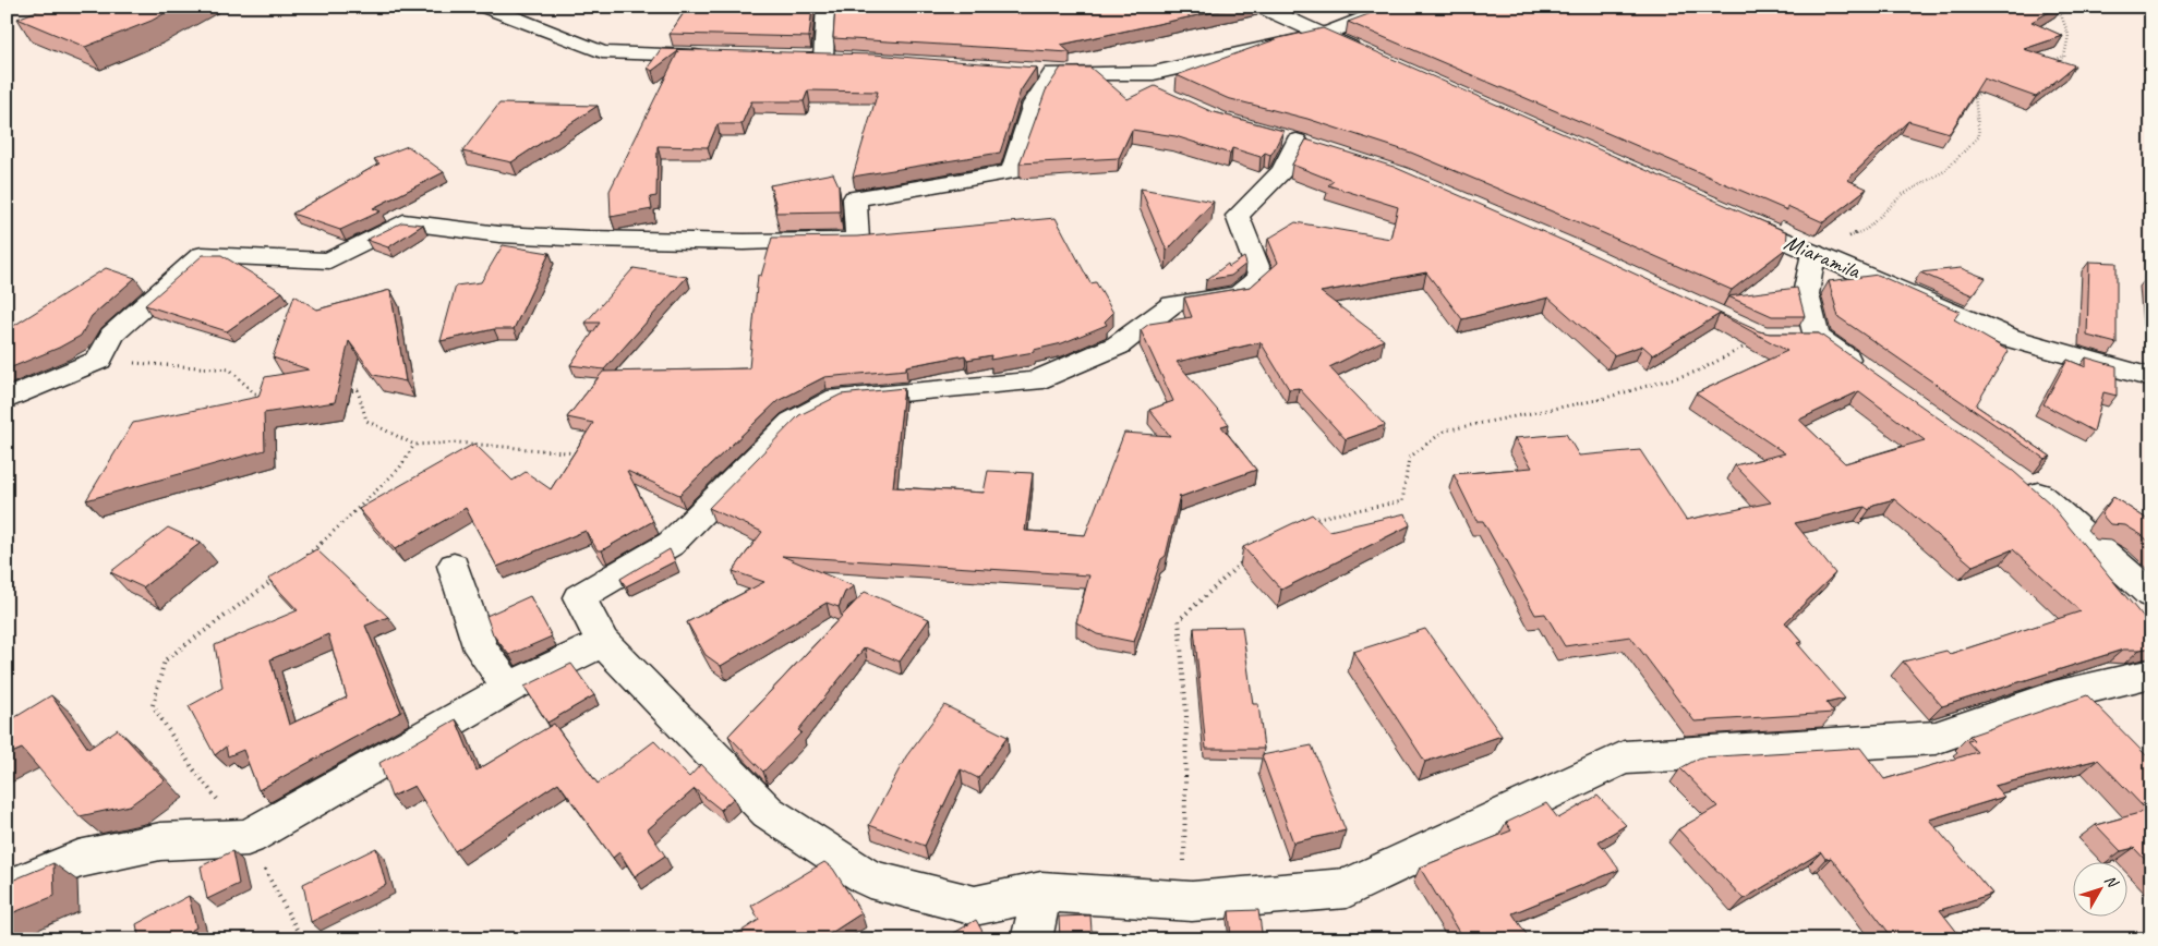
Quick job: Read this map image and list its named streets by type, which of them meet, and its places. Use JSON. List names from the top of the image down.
{
  "streets": {
    "street": ["Miaramila"]
  },
  "north": "top right"
}
